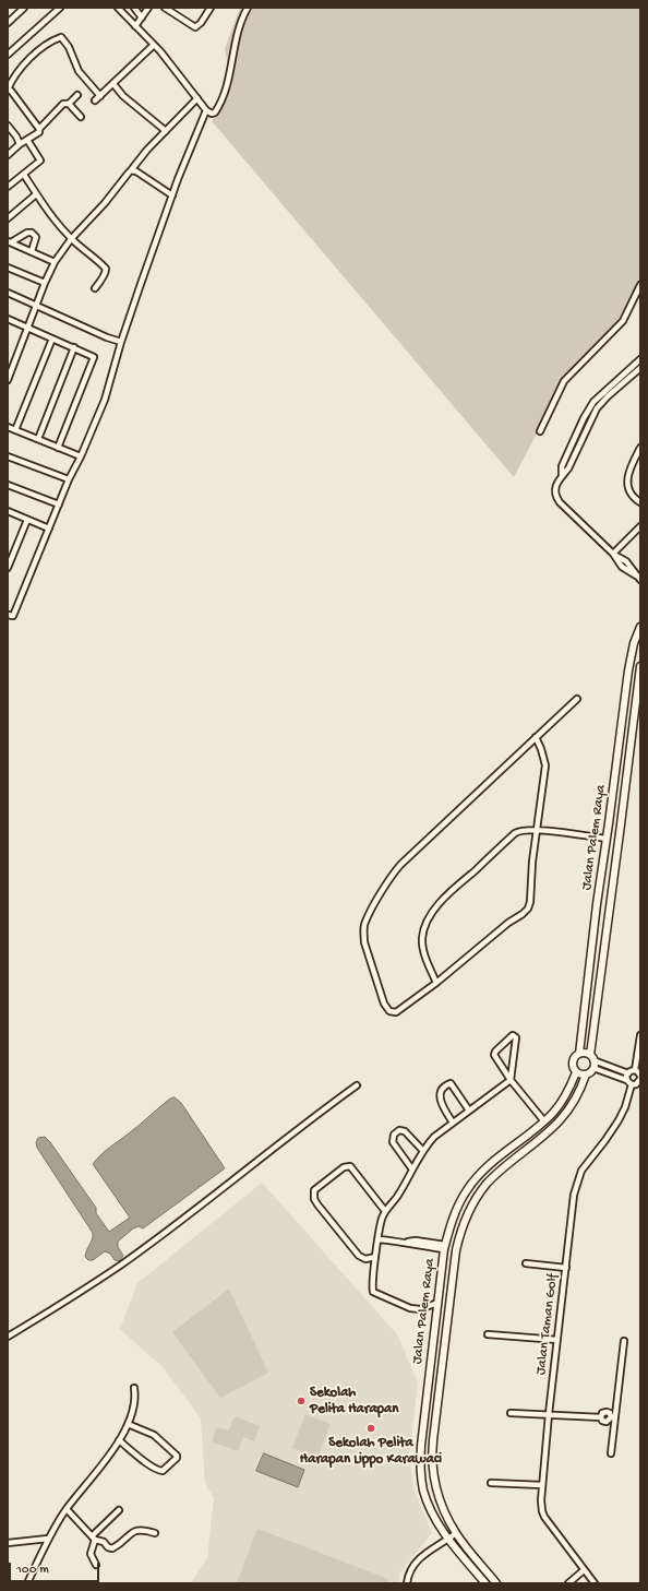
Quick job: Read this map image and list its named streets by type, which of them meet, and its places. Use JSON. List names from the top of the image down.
{
  "streets": {
    "street": ["Jalan Palem Raya", "Jalan Taman Golf"]
  },
  "places": ["Sekolah Pelita Harapan", "Sekolah Pelita Harapan Lippo Karawaci"],
  "scale_bar": "100 m"
}
